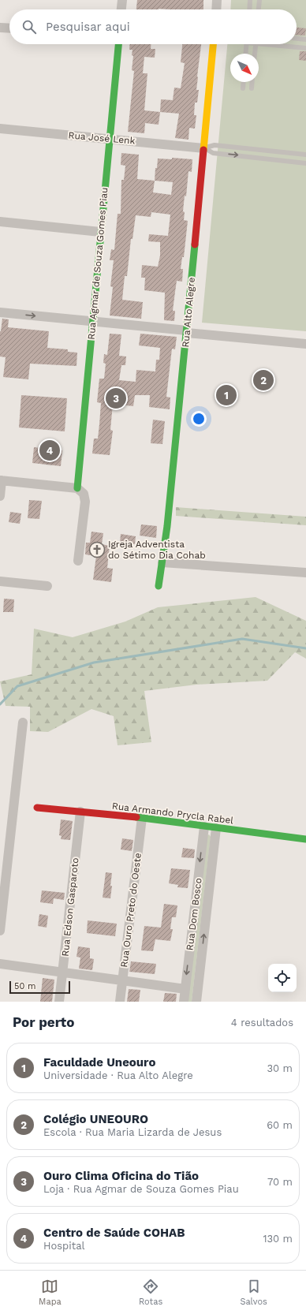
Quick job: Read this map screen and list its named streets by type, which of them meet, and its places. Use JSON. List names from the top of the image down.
{
  "streets": {
    "street": [
      "Rua José Lenk",
      "Rua Agmar de Souza Gomes Piau",
      "Rua Alto Alegre",
      "Rua Armando Prycla Rabel",
      "Rua Edson Gasparoto",
      "Rua Ouro Preto do Oeste",
      "Rua Dom Bosco"
    ]
  },
  "crossings": [
    ["Rua José Lenk", "Rua Agmar de Souza Gomes Piau"],
    ["Rua José Lenk", "Rua Alto Alegre"],
    ["Rua Armando Prycla Rabel", "Rua Edson Gasparoto"],
    ["Rua Armando Prycla Rabel", "Rua Ouro Preto do Oeste"],
    ["Rua Armando Prycla Rabel", "Rua Dom Bosco"]
  ],
  "places": {
    "church": ["Igreja Adventista do Sétimo Dia Cohab"]
  },
  "scale_bar": "50 m",
  "north": "bottom right",
  "page": {
    "search": "Pesquisar aqui",
    "pins": [
      "2",
      "1",
      "3",
      "4"
    ],
    "scale": "50 m",
    "heading": ["Por perto", "4 resultados"],
    "list": [
      {
        "mark": "1",
        "name": "Faculdade Uneouro",
        "note": "Universidade · Rua Alto Alegre",
        "value": "30 m"
      },
      {
        "mark": "2",
        "name": "Colégio UNEOURO",
        "note": "Escola · Rua Maria Lizarda de Jesus",
        "value": "60 m"
      },
      {
        "mark": "3",
        "name": "Ouro Clima Oficina do Tião",
        "note": "Loja · Rua Agmar de Souza Gomes Piau",
        "value": "70 m"
      },
      {
        "mark": "4",
        "name": "Centro de Saúde COHAB",
        "note": "Hospital",
        "value": "130 m"
      }
    ],
    "nav": ["Mapa", "Rotas", "Salvos"]
  }
}
